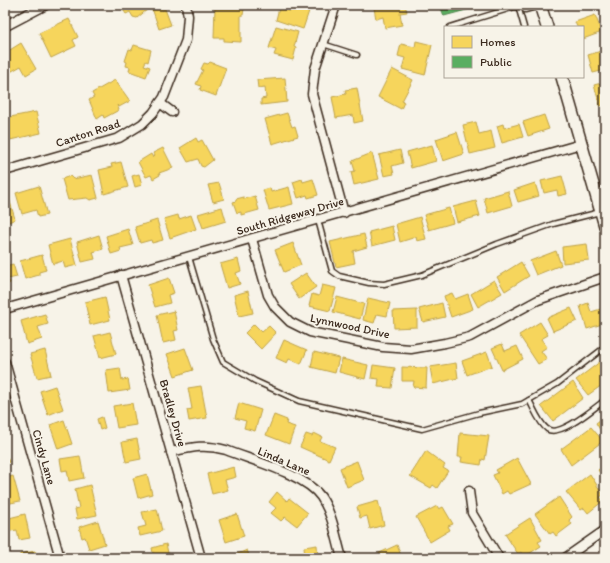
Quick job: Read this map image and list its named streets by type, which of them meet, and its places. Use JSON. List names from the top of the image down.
{
  "streets": {
    "street": [
      "Canton Road",
      "South Ridgeway Drive",
      "Lynnwood Drive",
      "Bradley Drive",
      "Cindy Lane",
      "Linda Lane"
    ]
  },
  "crossings": [
    ["South Ridgeway Drive", "Lynnwood Drive"],
    ["South Ridgeway Drive", "Bradley Drive"],
    ["Bradley Drive", "Linda Lane"]
  ],
  "legend": ["Homes", "Public"]
}
